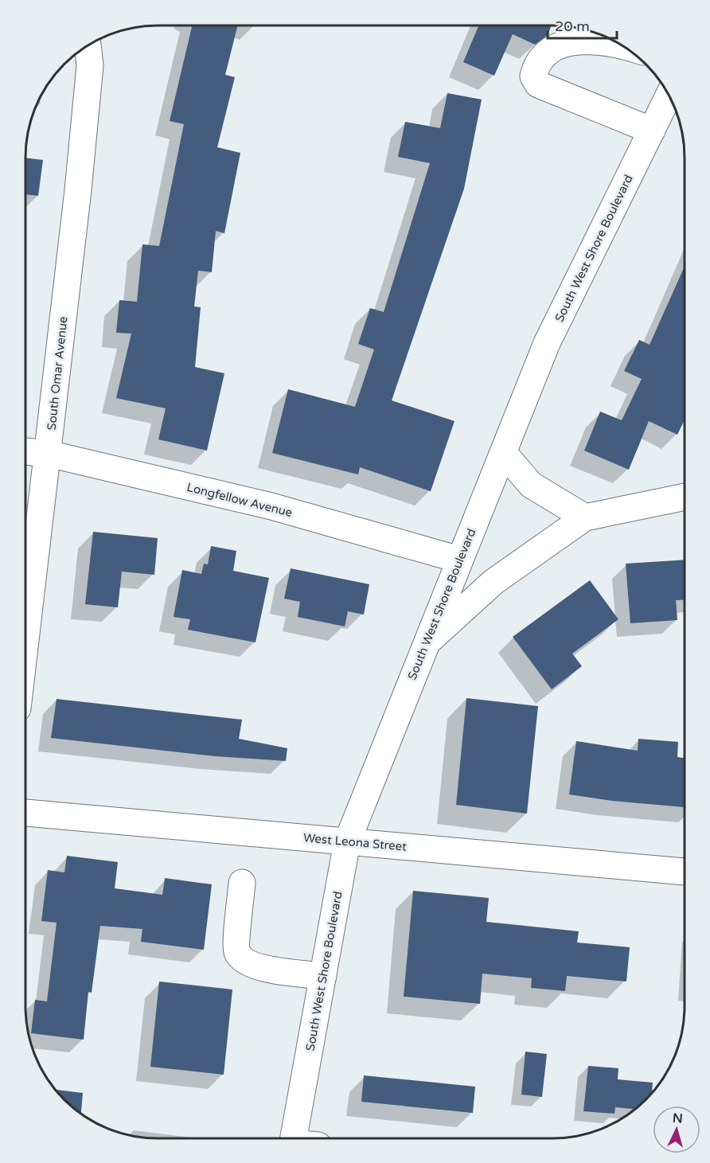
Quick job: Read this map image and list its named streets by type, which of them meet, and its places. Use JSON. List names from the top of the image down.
{
  "streets": {
    "street": [
      "South West Shore Boulevard",
      "South Omar Avenue",
      "Longfellow Avenue",
      "West Leona Street"
    ]
  },
  "crossings": [
    ["South West Shore Boulevard", "Longfellow Avenue"],
    ["South West Shore Boulevard", "West Leona Street"],
    ["South Omar Avenue", "Longfellow Avenue"]
  ],
  "scale_bar": "20 m",
  "north": "top"
}
